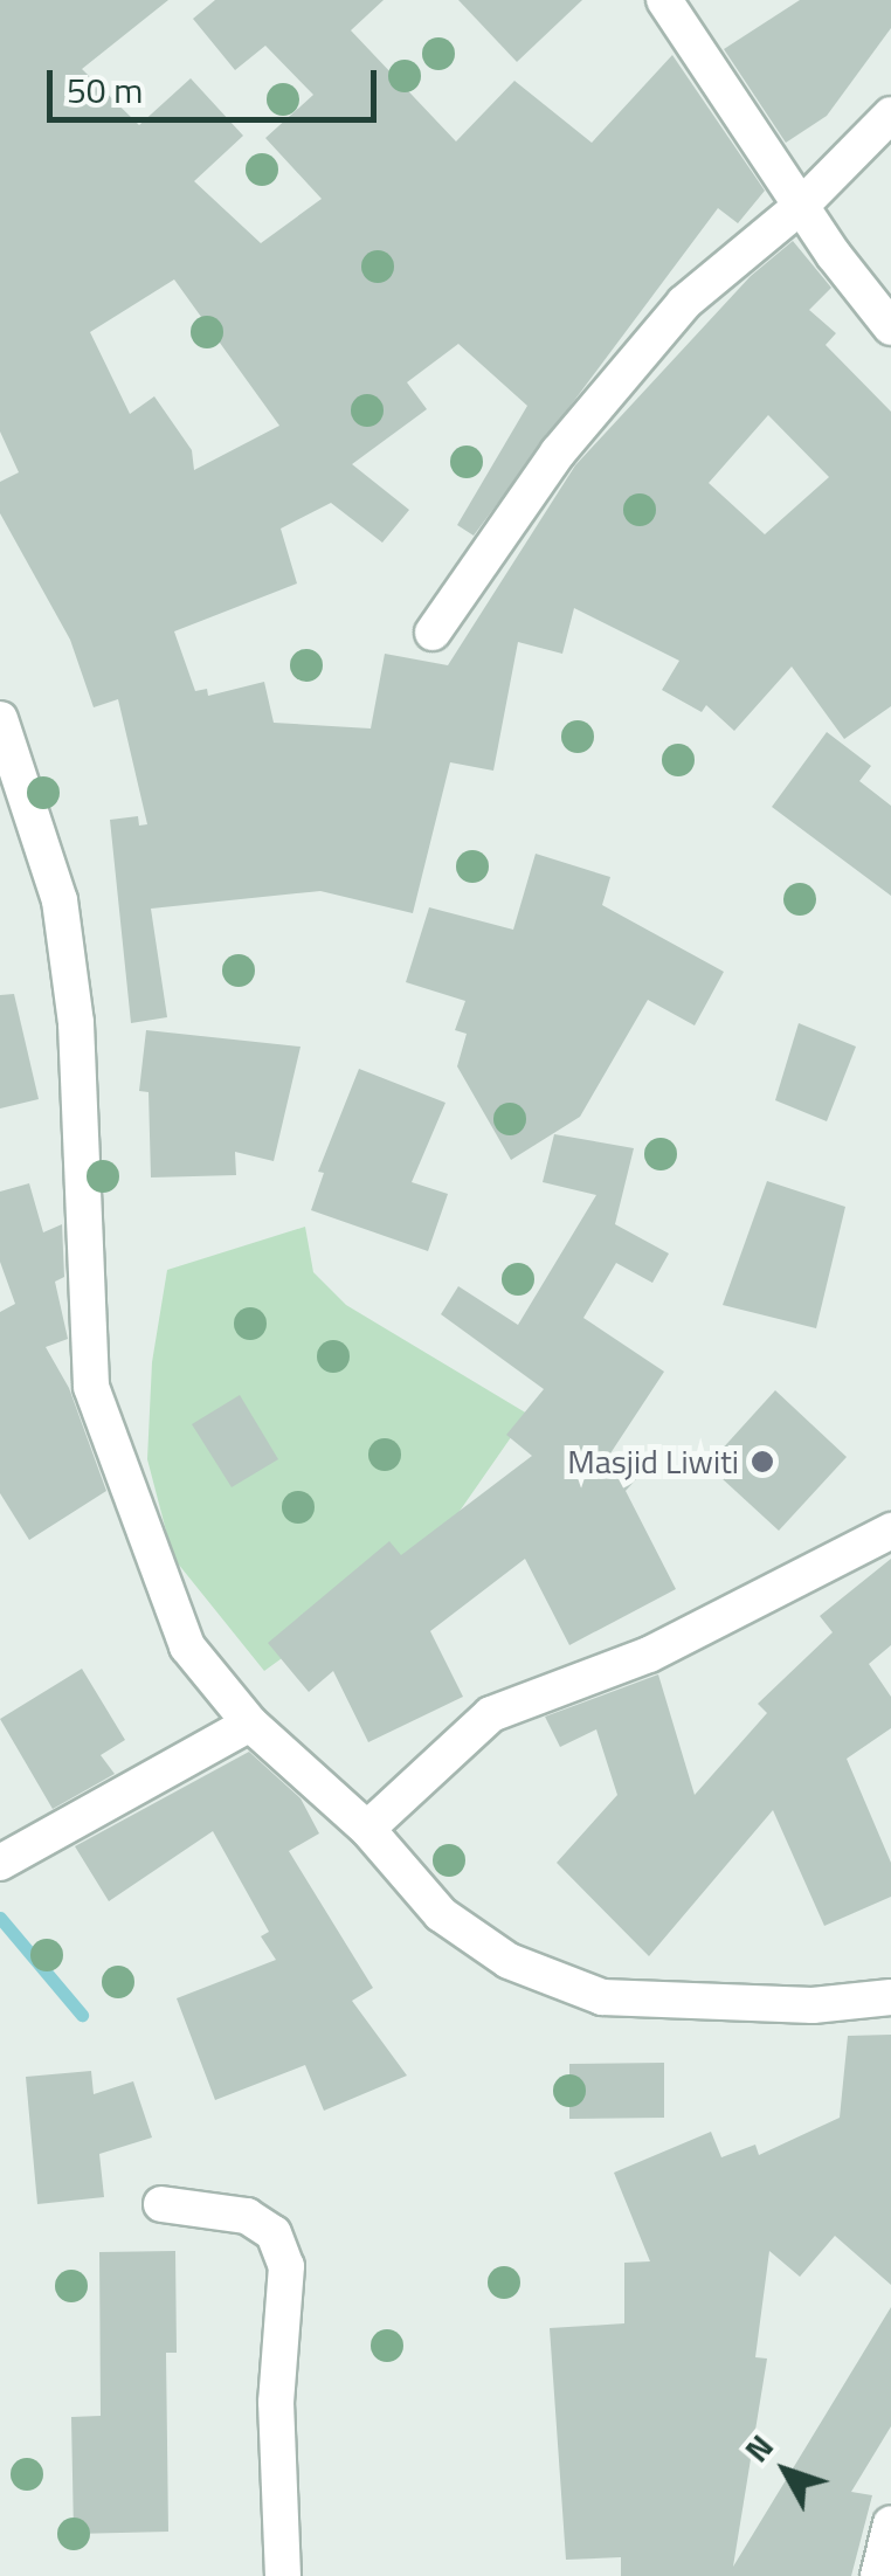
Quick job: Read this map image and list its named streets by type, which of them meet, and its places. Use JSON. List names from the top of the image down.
{
  "places": ["Masjid Liwiti"],
  "scale_bar": "50 m",
  "north": "top left"
}
